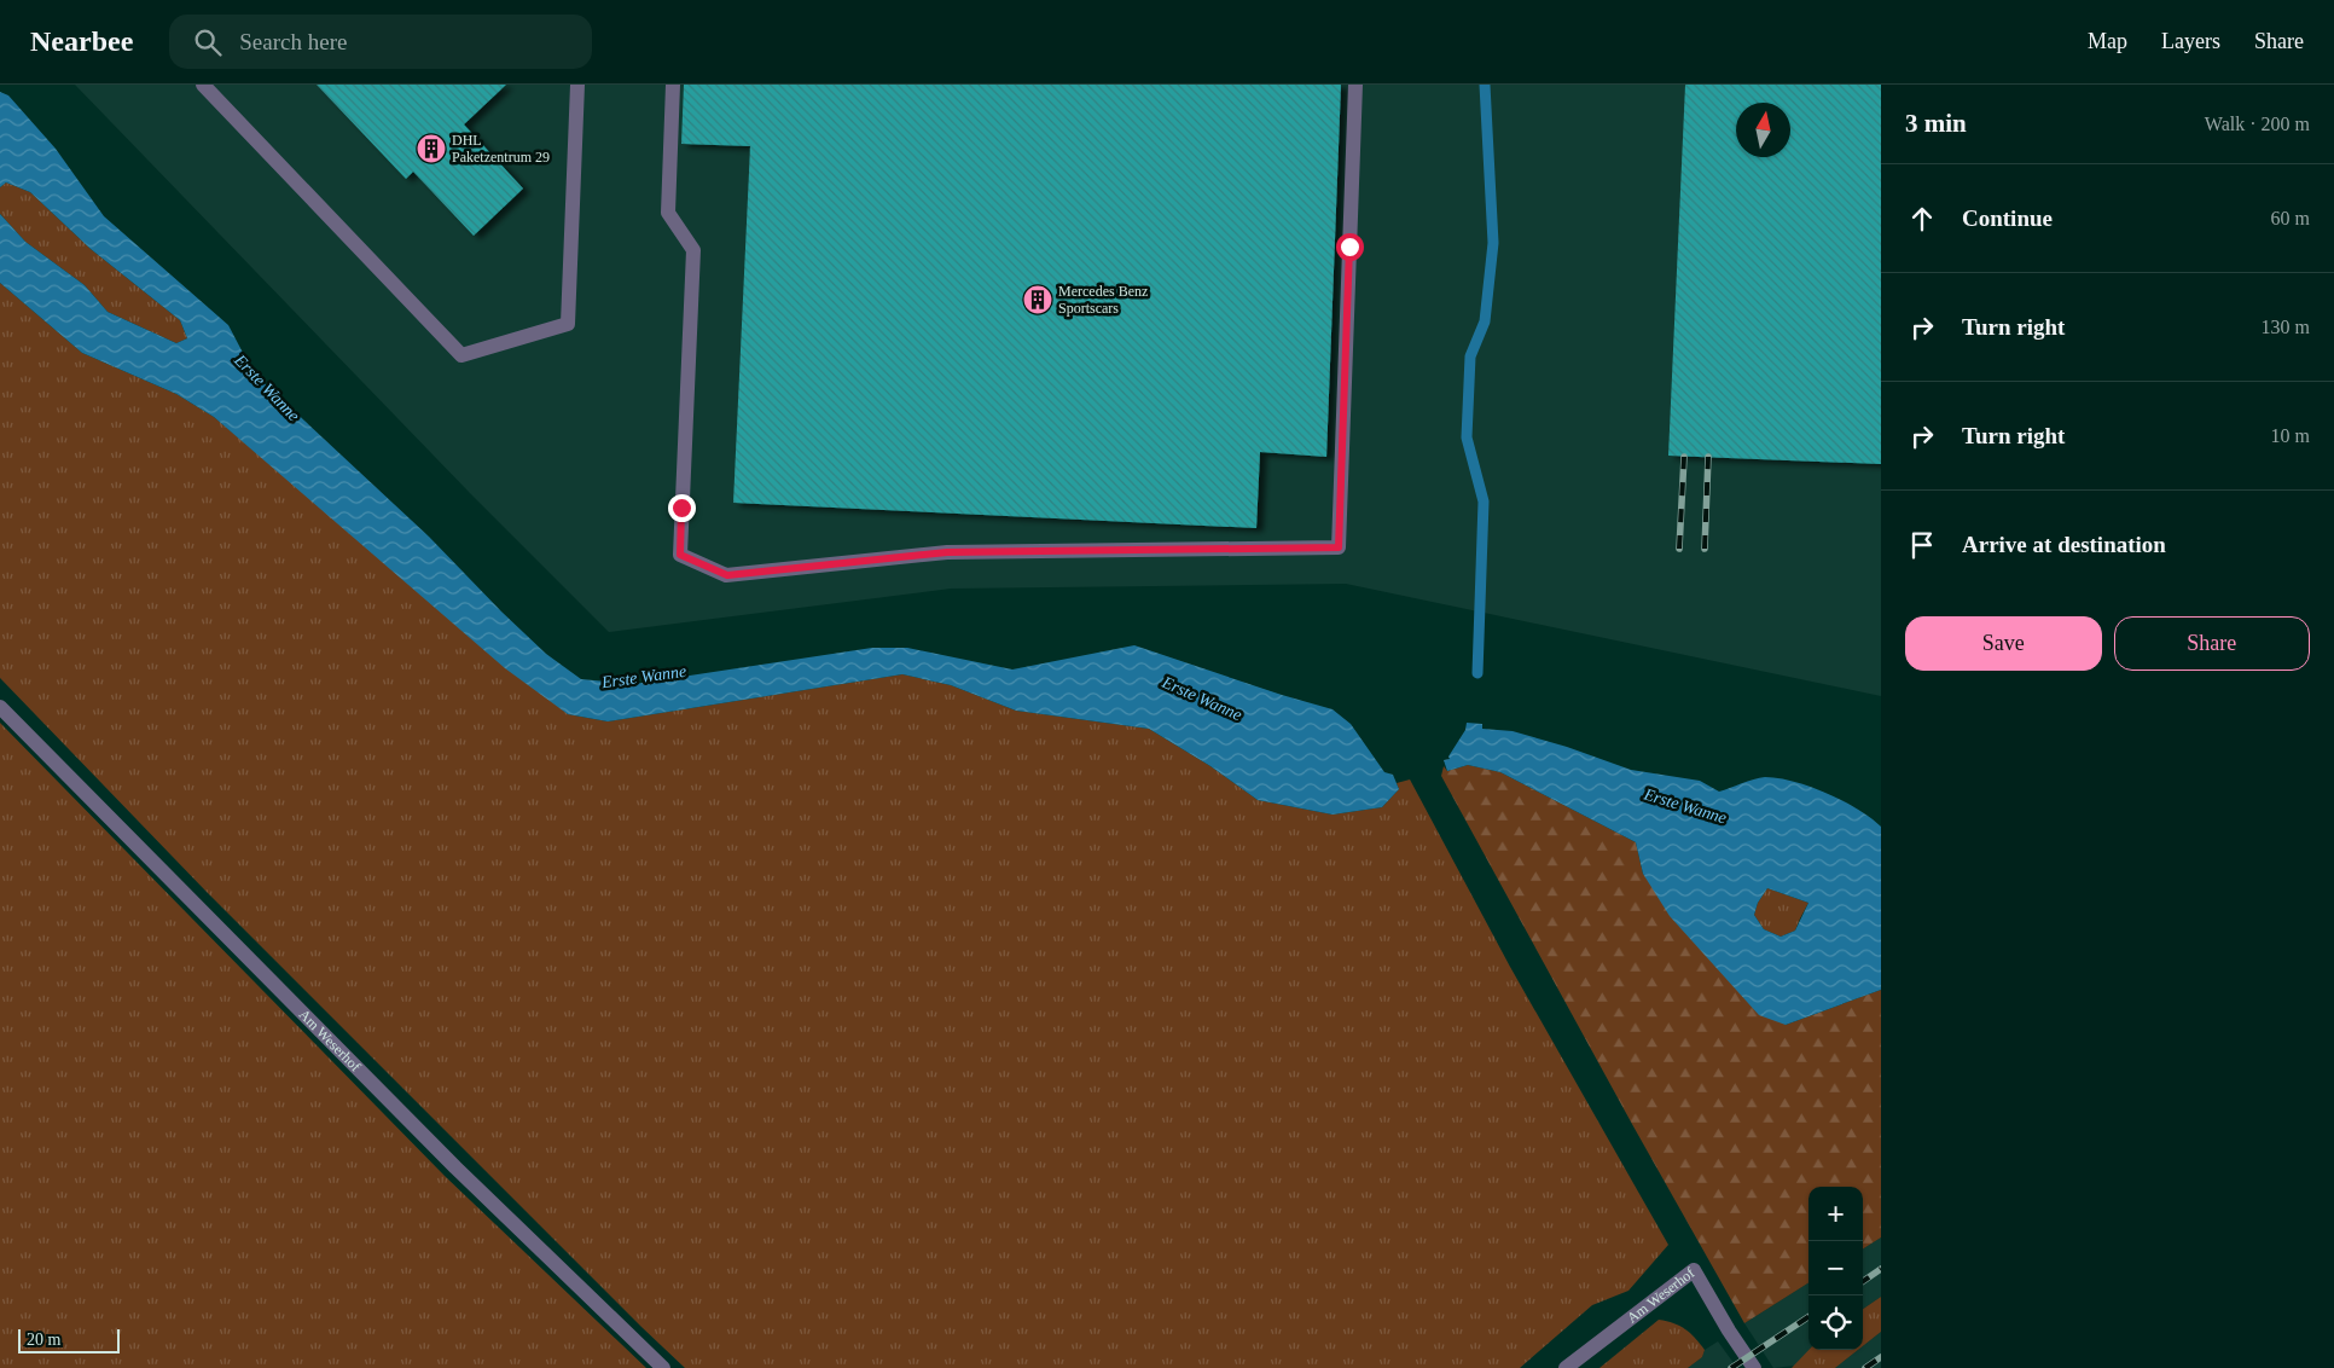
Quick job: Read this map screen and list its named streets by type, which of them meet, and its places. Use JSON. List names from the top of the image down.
{
  "streets": {
    "street": ["Am Weserhof"]
  },
  "water": ["Erste Wanne"],
  "places": {
    "building": ["DHL Paketzentrum 29", "Mercedes Benz Sportscars"]
  },
  "scale_bar": "20 m",
  "north": "top",
  "page": {
    "header": "Nearbee",
    "search": "Search here",
    "nav": ["Map", "Layers", "Share"],
    "heading": ["3 min", "Walk · 200 m"],
    "list": [
      ["Continue", "60 m"],
      ["Turn right", "130 m"],
      ["Turn right", "10 m"],
      "Arrive at destination"
    ],
    "buttons": ["Save", "Share"],
    "map_buttons": ["+", "−"],
    "scale": "20 m"
  }
}
